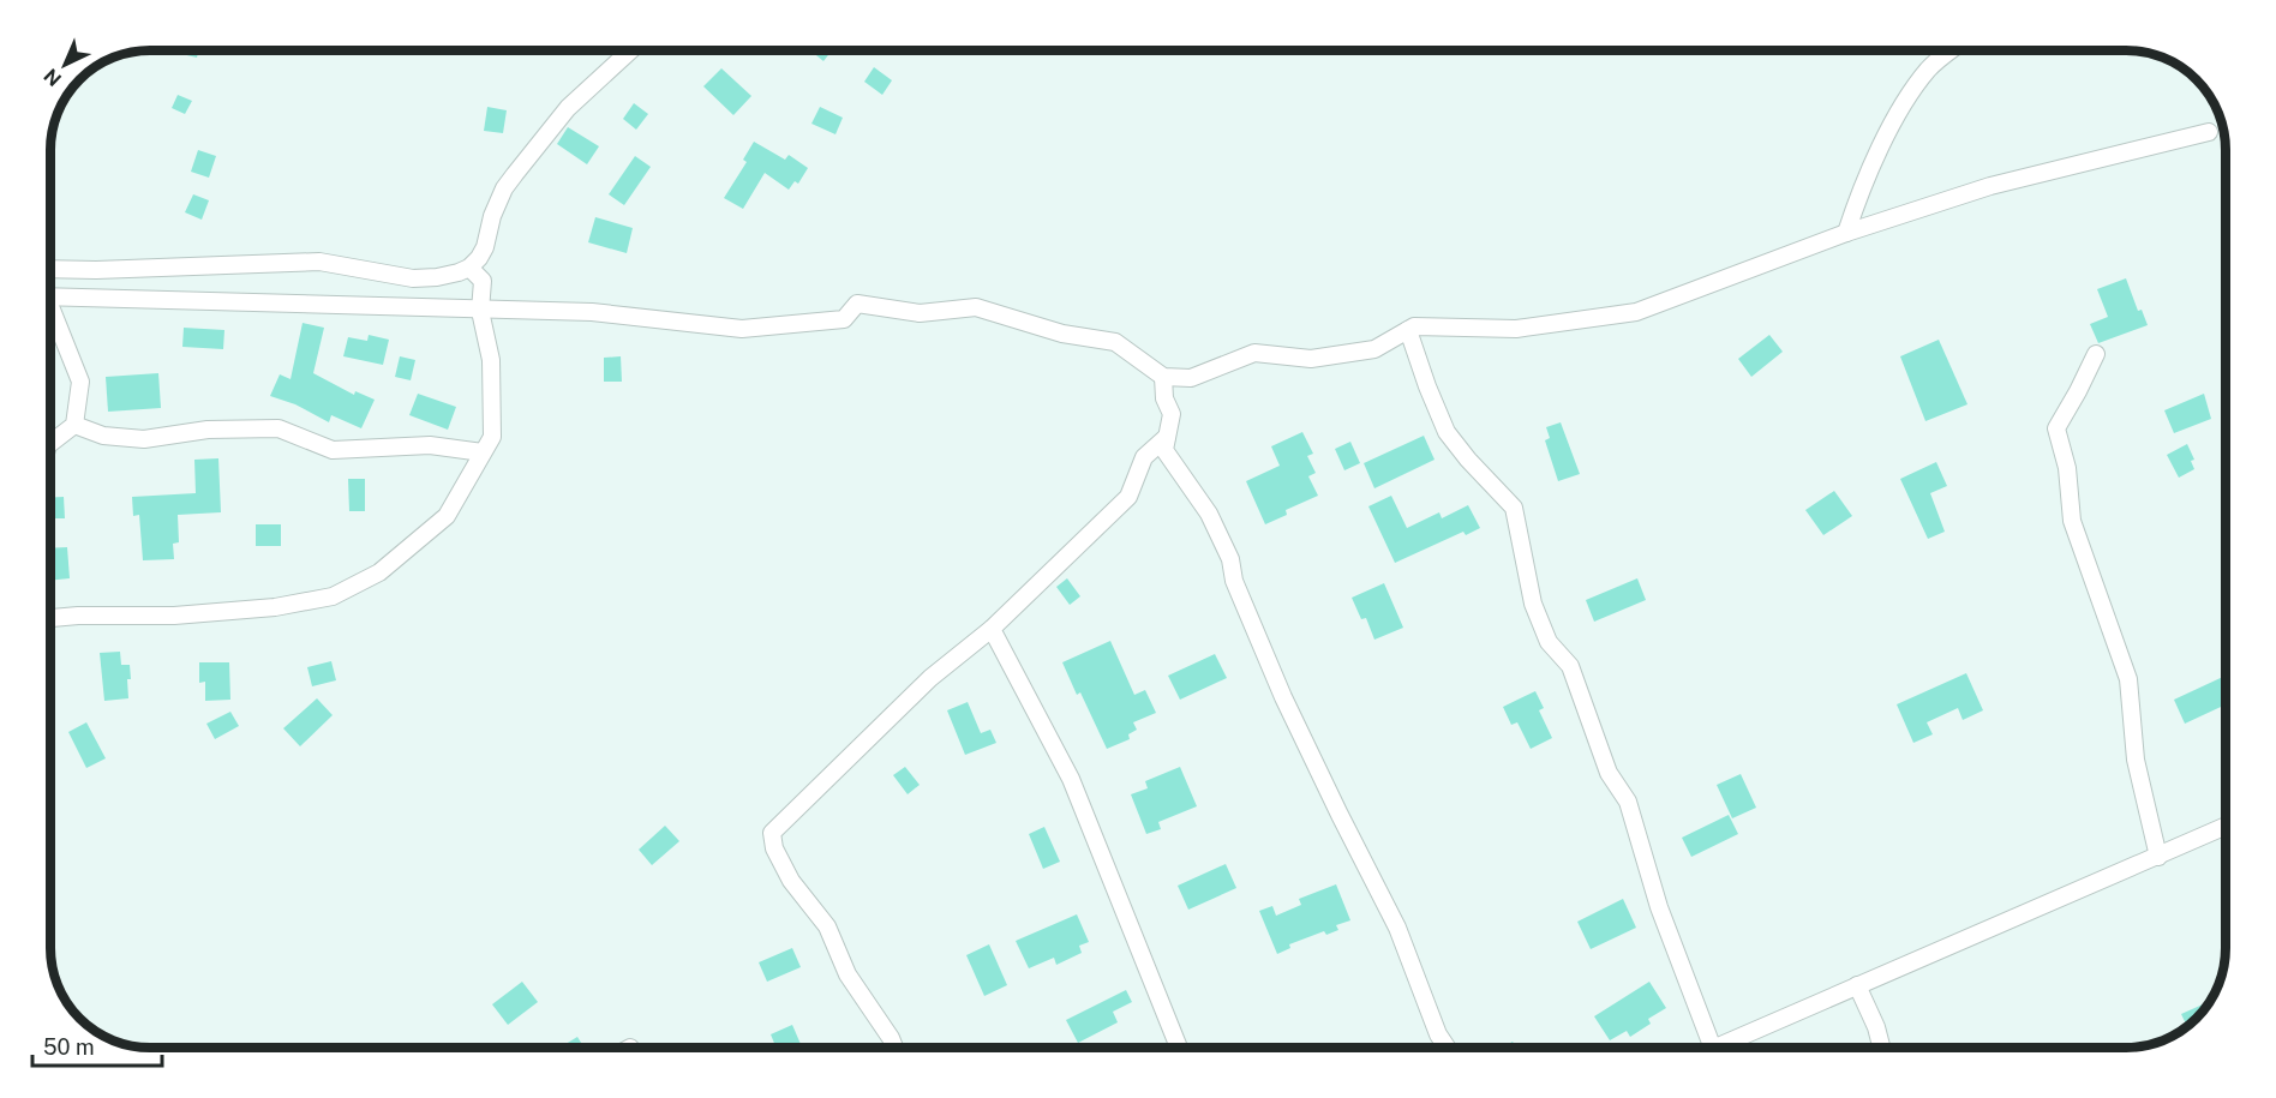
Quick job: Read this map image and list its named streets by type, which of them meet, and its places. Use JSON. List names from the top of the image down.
{
  "scale_bar": "50 m",
  "north": "bottom left"
}
